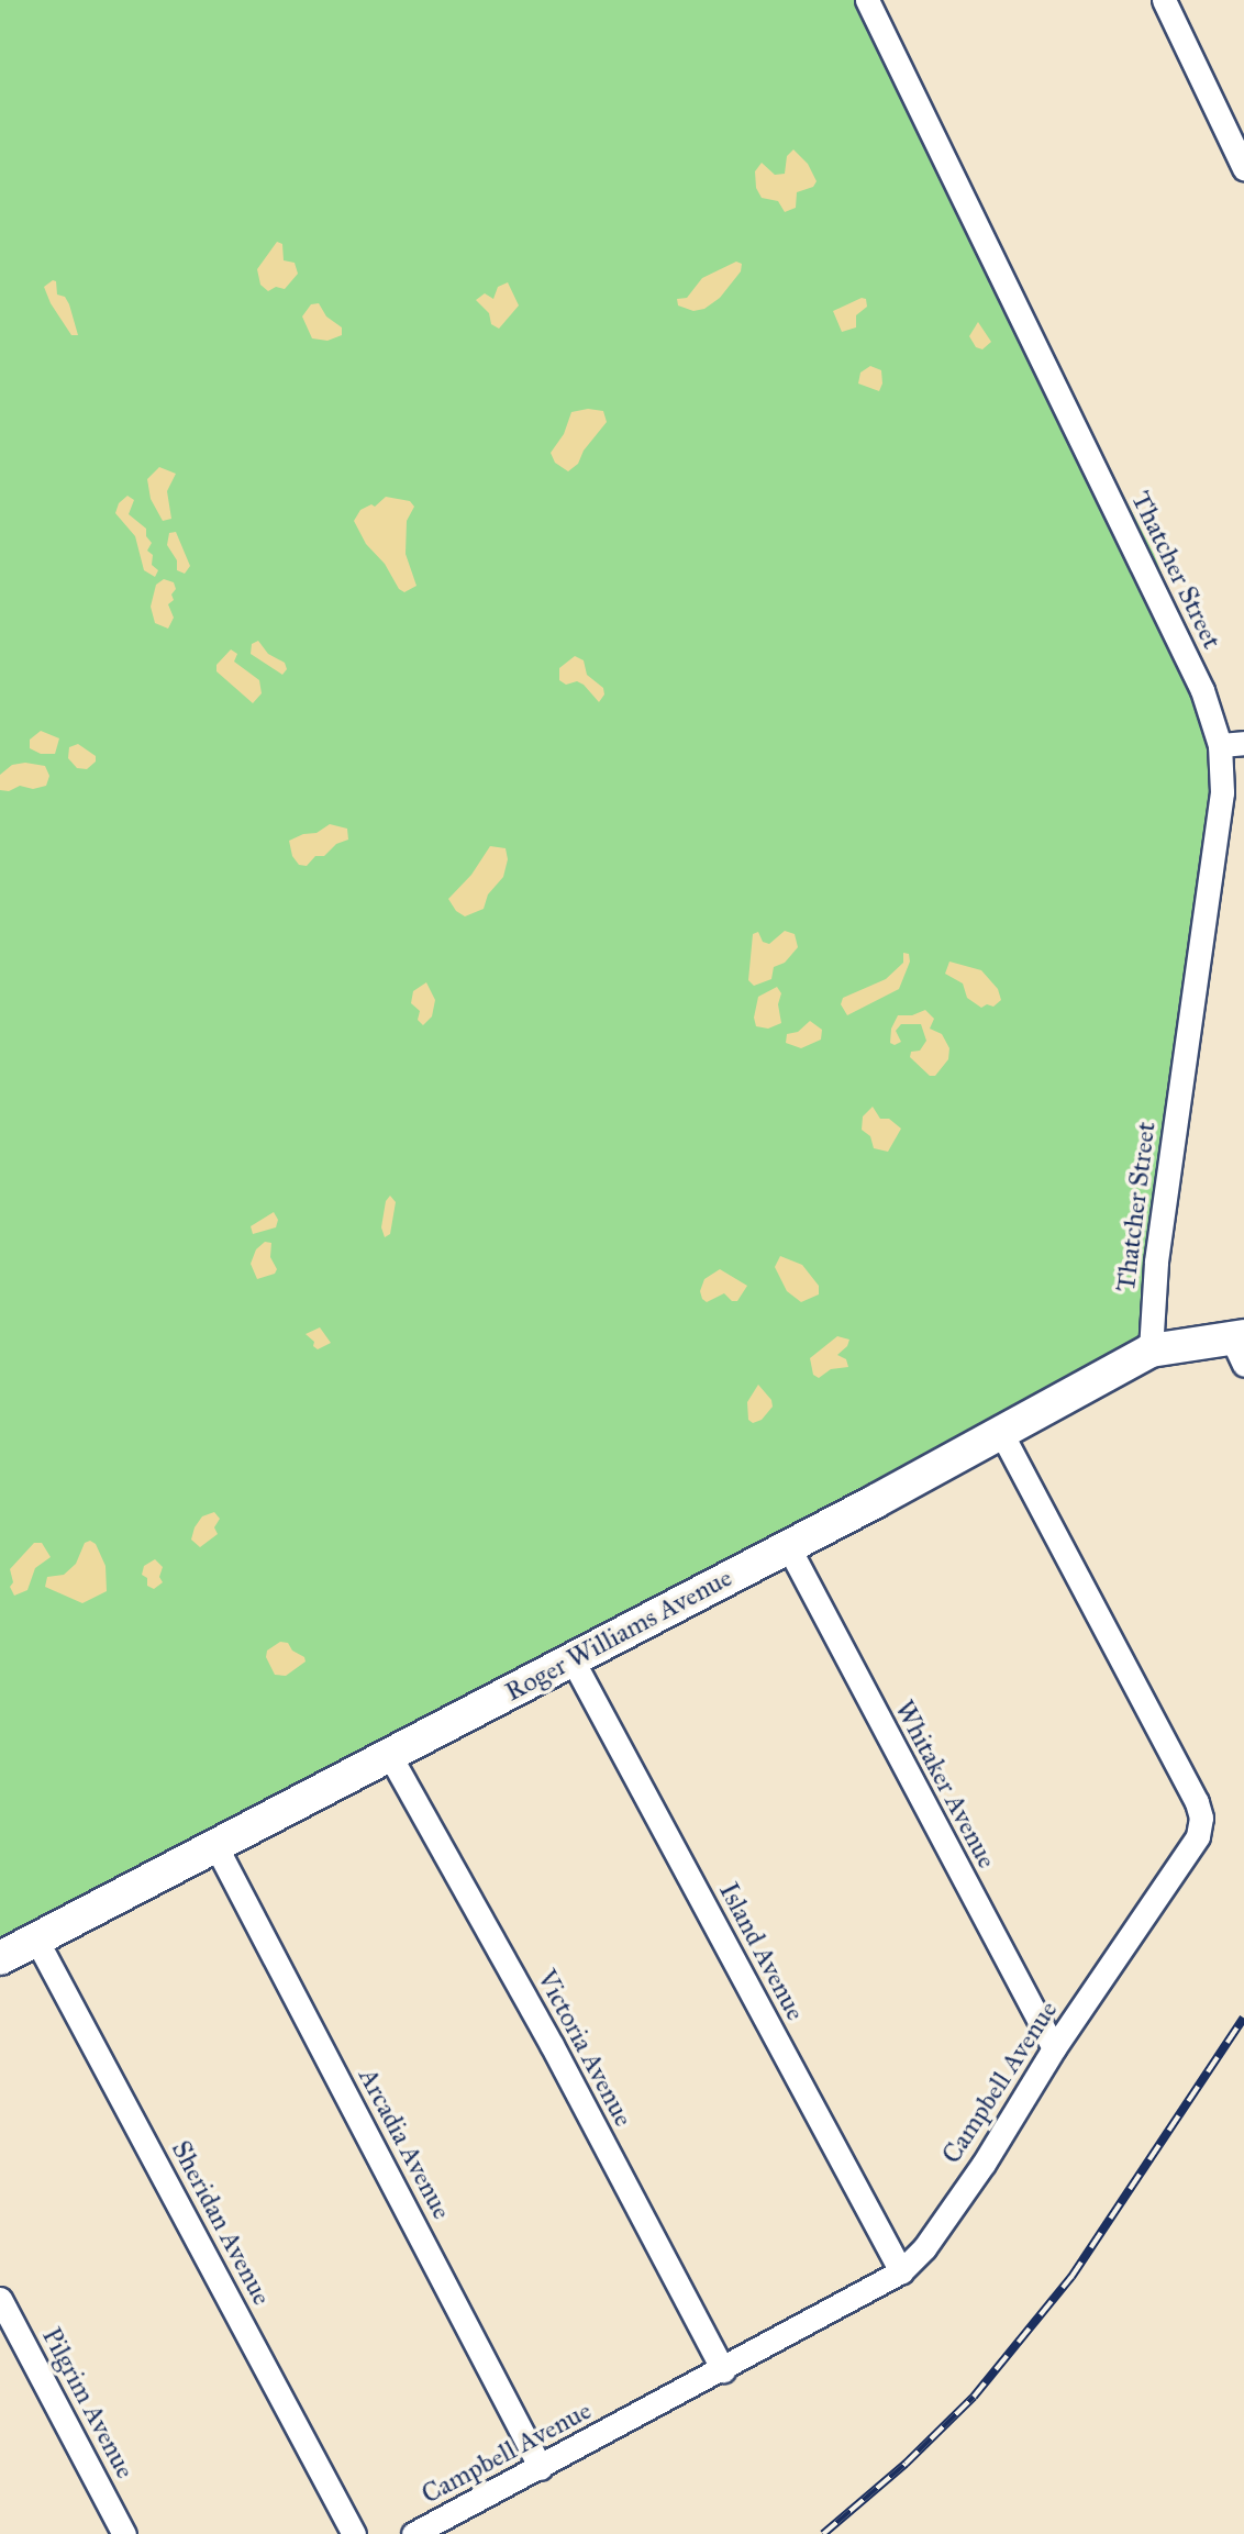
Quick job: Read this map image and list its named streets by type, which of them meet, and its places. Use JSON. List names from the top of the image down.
{
  "streets": {
    "main road": ["Roger Williams Avenue"],
    "street": [
      "Thatcher Street",
      "Whitaker Avenue",
      "Island Avenue",
      "Victoria Avenue",
      "Campbell Avenue",
      "Arcadia Avenue",
      "Sheridan Avenue",
      "Pilgrim Avenue"
    ]
  },
  "crossings": [
    ["Thatcher Street", "Roger Williams Avenue"],
    ["Roger Williams Avenue", "Whitaker Avenue"],
    ["Roger Williams Avenue", "Island Avenue"],
    ["Roger Williams Avenue", "Victoria Avenue"],
    ["Roger Williams Avenue", "Campbell Avenue"],
    ["Roger Williams Avenue", "Arcadia Avenue"],
    ["Roger Williams Avenue", "Sheridan Avenue"],
    ["Whitaker Avenue", "Campbell Avenue"],
    ["Island Avenue", "Campbell Avenue"],
    ["Victoria Avenue", "Campbell Avenue"],
    ["Campbell Avenue", "Arcadia Avenue"]
  ]
}
